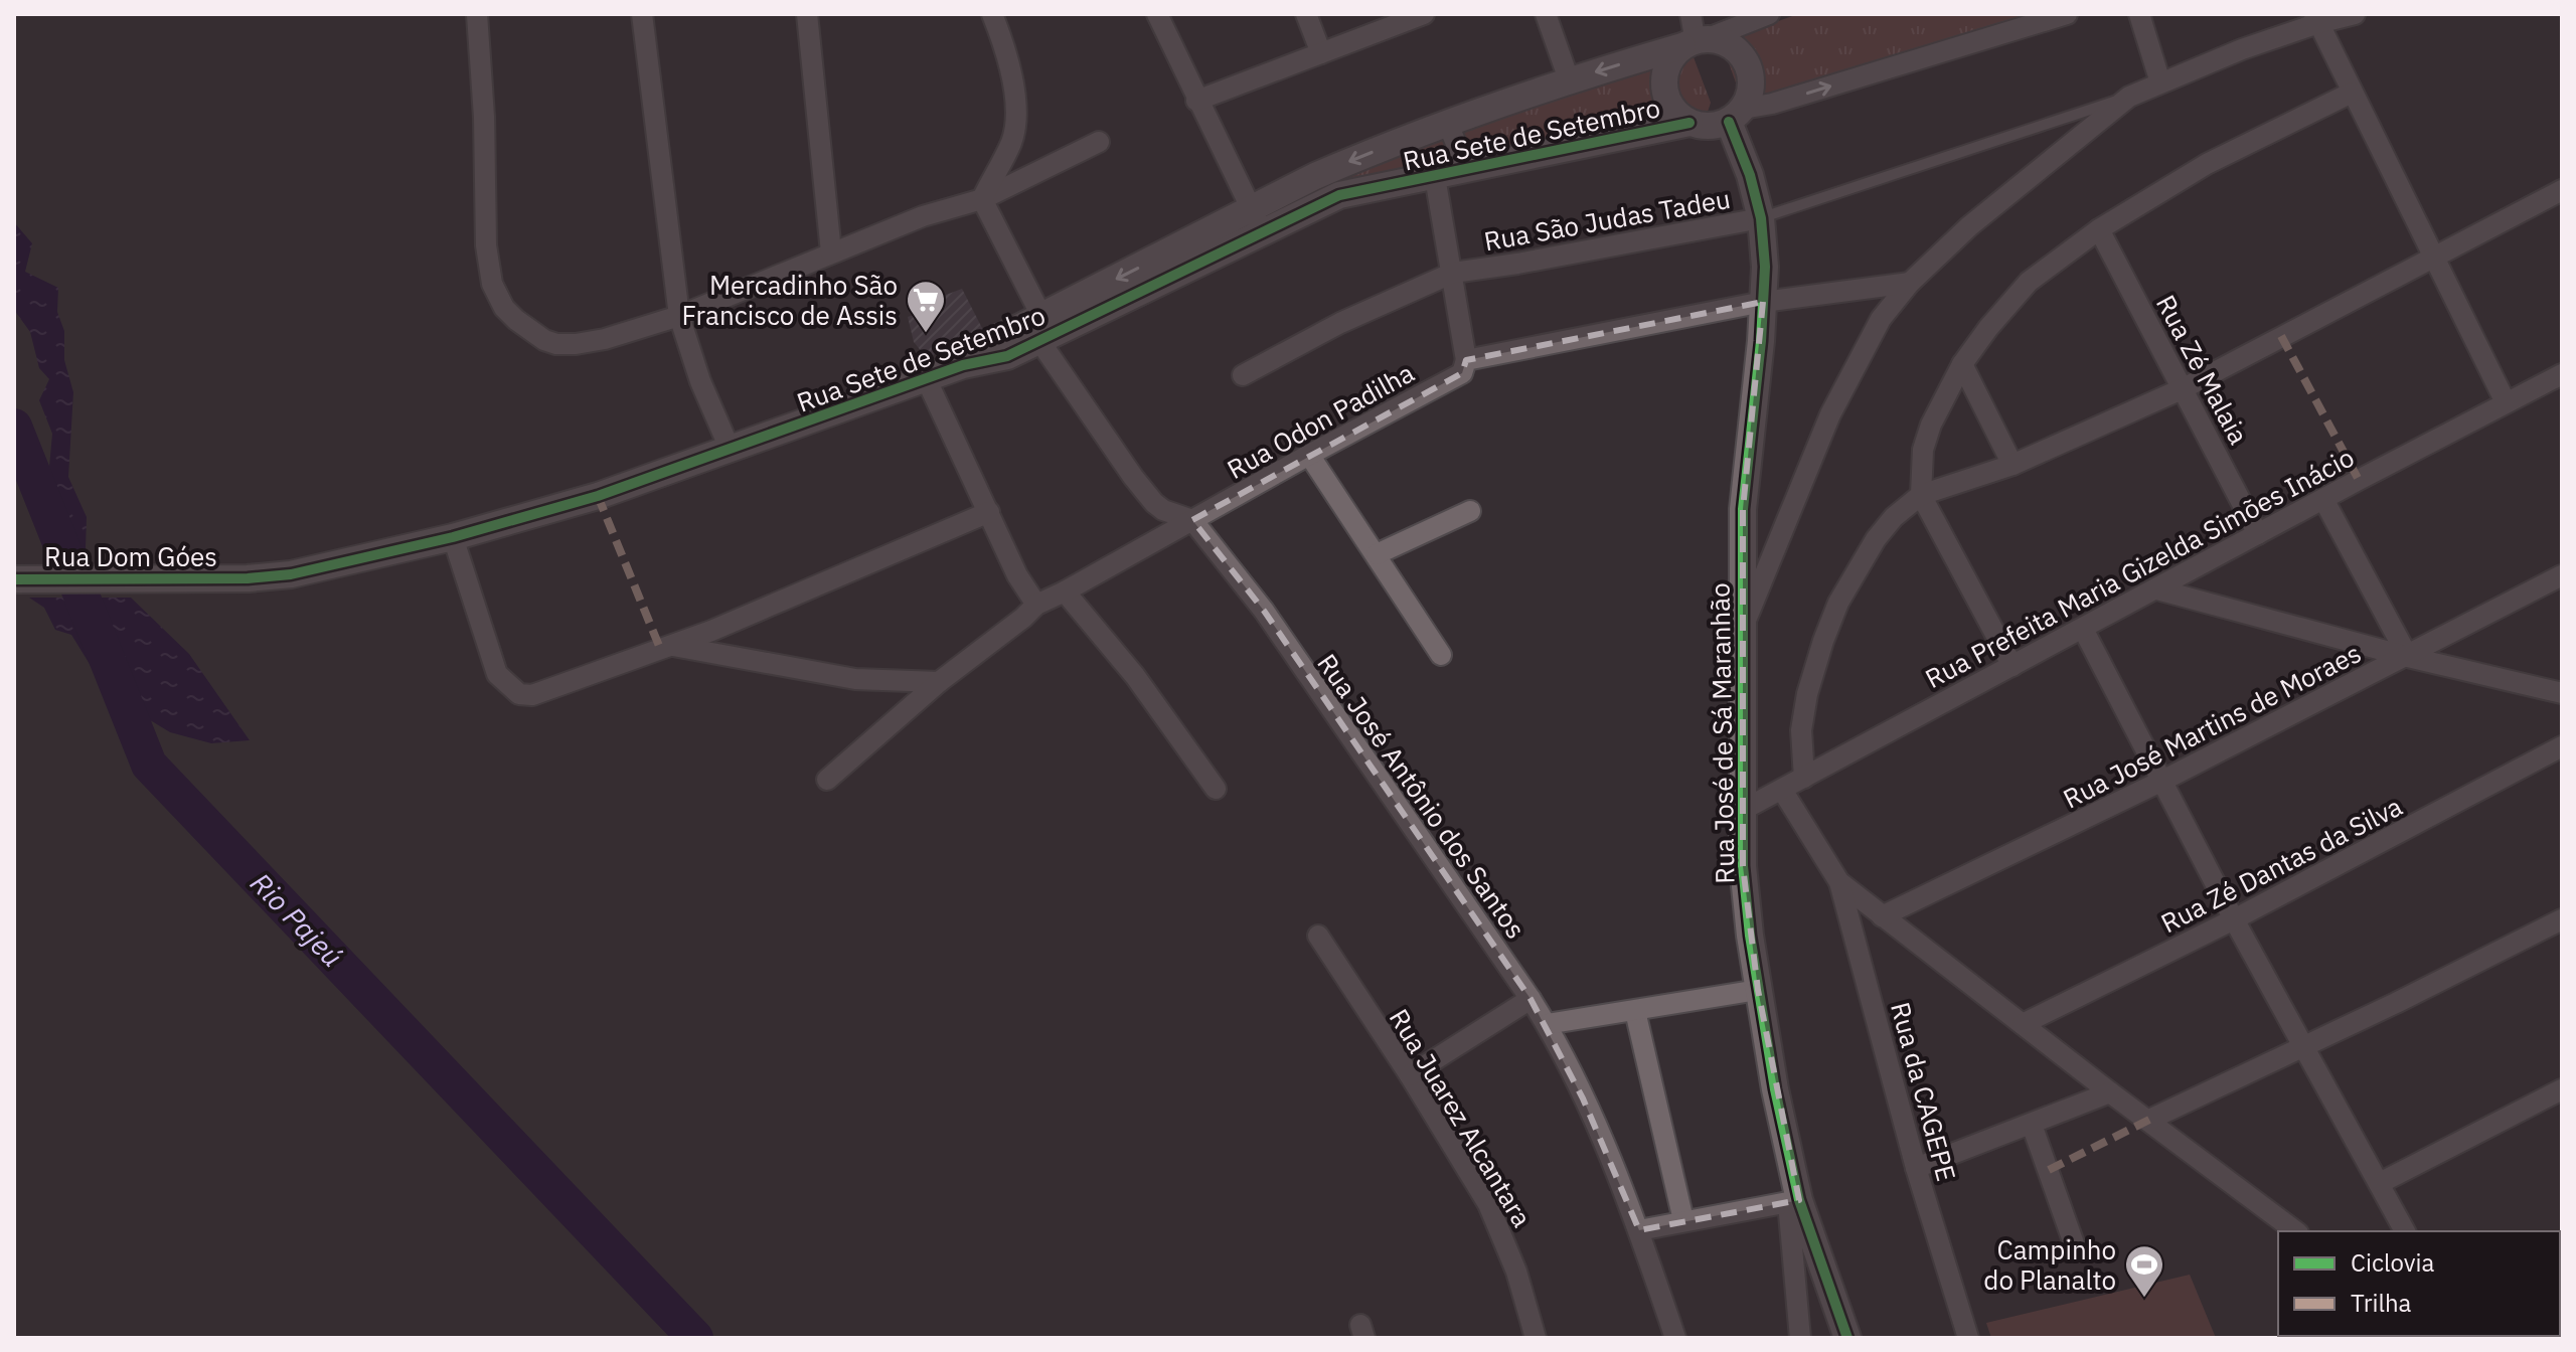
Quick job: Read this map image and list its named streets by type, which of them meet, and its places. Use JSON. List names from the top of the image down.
{
  "streets": {
    "street": [
      "Rua Sete de Setembro",
      "Rua São Judas Tadeu",
      "Rua Zé Malaia",
      "Rua Odon Padilha",
      "Rua Dom Góes",
      "Rua Prefeita Maria Gizelda Simões Inácio",
      "Rua José Martins de Moraes",
      "Rua José de Sá Maranhão",
      "Rua José Antônio dos Santos",
      "Rua Zé Dantas da Silva",
      "Rua da CAGEPE",
      "Rua Juarez Alcantara"
    ]
  },
  "crossings": [
    ["Rua Sete de Setembro", "Rua Dom Góes"],
    ["Rua Sete de Setembro", "Rua José de Sá Maranhão"],
    ["Rua Sete de Setembro", "Rua José Antônio dos Santos"],
    ["Rua São Judas Tadeu", "Rua José de Sá Maranhão"],
    ["Rua Zé Malaia", "Rua Prefeita Maria Gizelda Simões Inácio"],
    ["Rua Odon Padilha", "Rua José Antônio dos Santos"],
    ["Rua Prefeita Maria Gizelda Simões Inácio", "Rua José de Sá Maranhão"]
  ],
  "water": ["Rio Pajeú"],
  "places": {
    "supermarket": ["Mercadinho São Francisco de Assis"],
    "sports": ["Campinho do Planalto"]
  },
  "legend": ["Ciclovia", "Trilha"]
}
